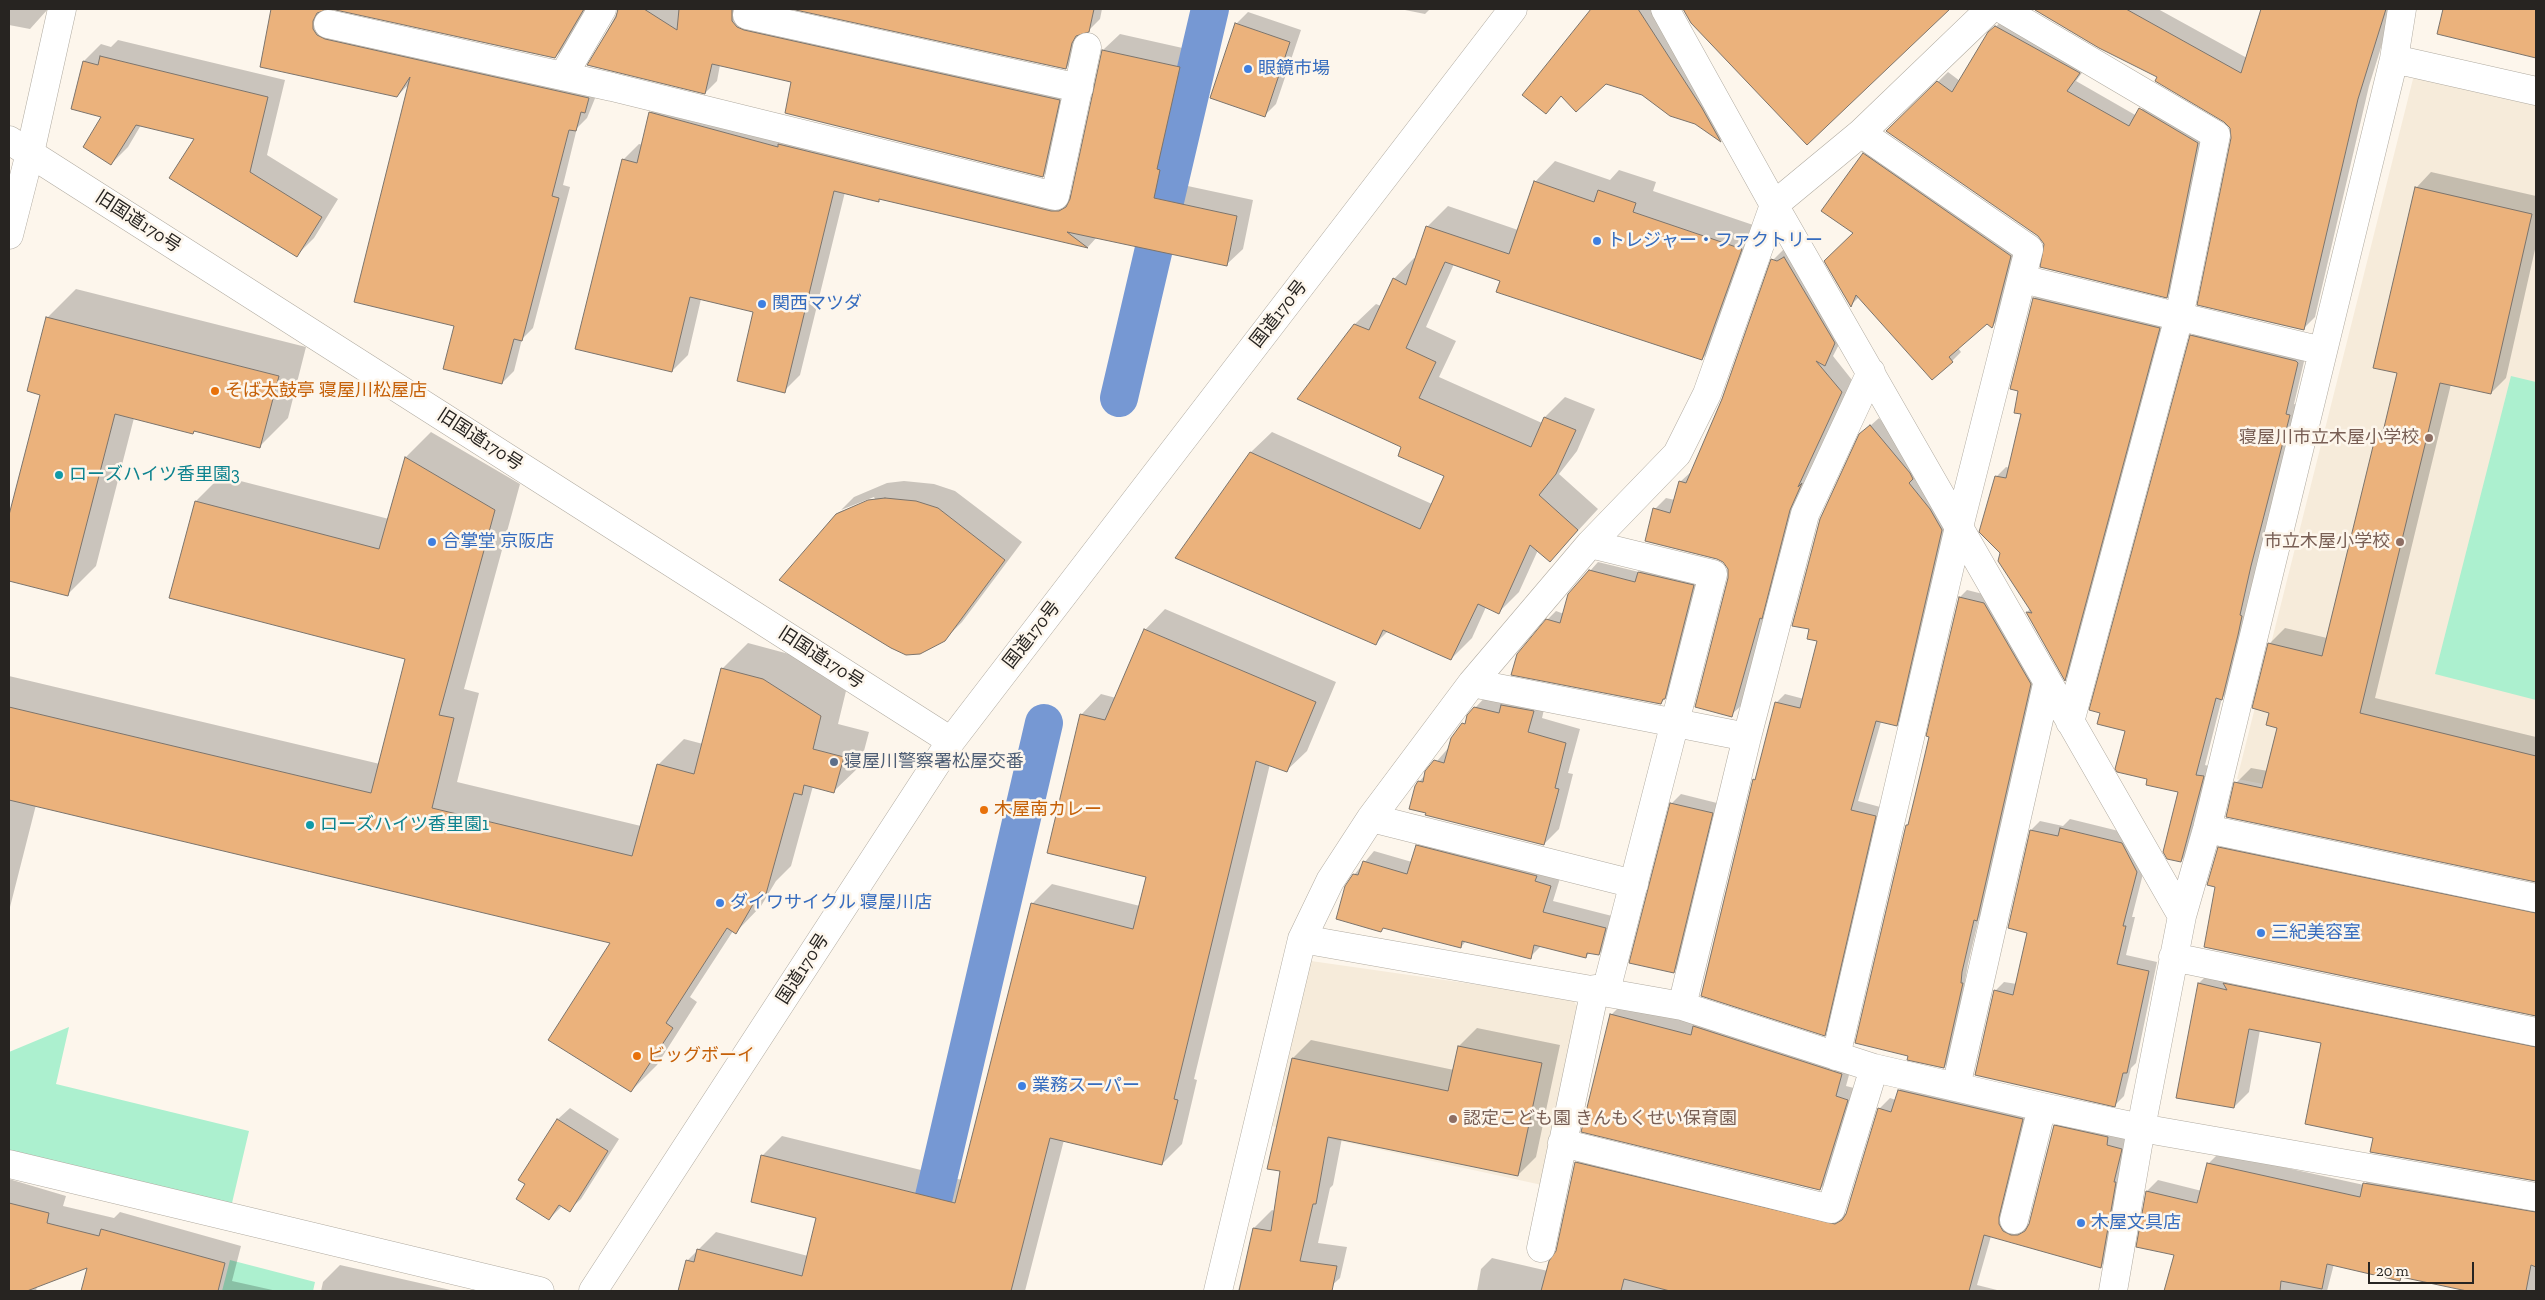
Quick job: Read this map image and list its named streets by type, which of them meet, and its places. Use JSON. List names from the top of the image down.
{
  "streets": {
    "main road": ["旧国道170号", "国道170号"]
  },
  "crossings": [
    ["旧国道170号", "国道170号"]
  ],
  "places": [
    "眼鏡市場",
    "トレジャー・ファクトリー",
    "関西マツダ",
    "そば太鼓亭 寝屋川松屋店",
    "寝屋川市立木屋小学校",
    "ローズハイツ香里園3",
    "合掌堂 京阪店",
    "市立木屋小学校",
    "寝屋川警察署松屋交番",
    "木屋南カレー",
    "ローズハイツ香里園1",
    "ダイワサイクル 寝屋川店",
    "三紀美容室",
    "ビッグボーイ",
    "業務スーパー",
    "認定こども園 きんもくせい保育園",
    "木屋文具店"
  ],
  "scale_bar": "20 m"
}
